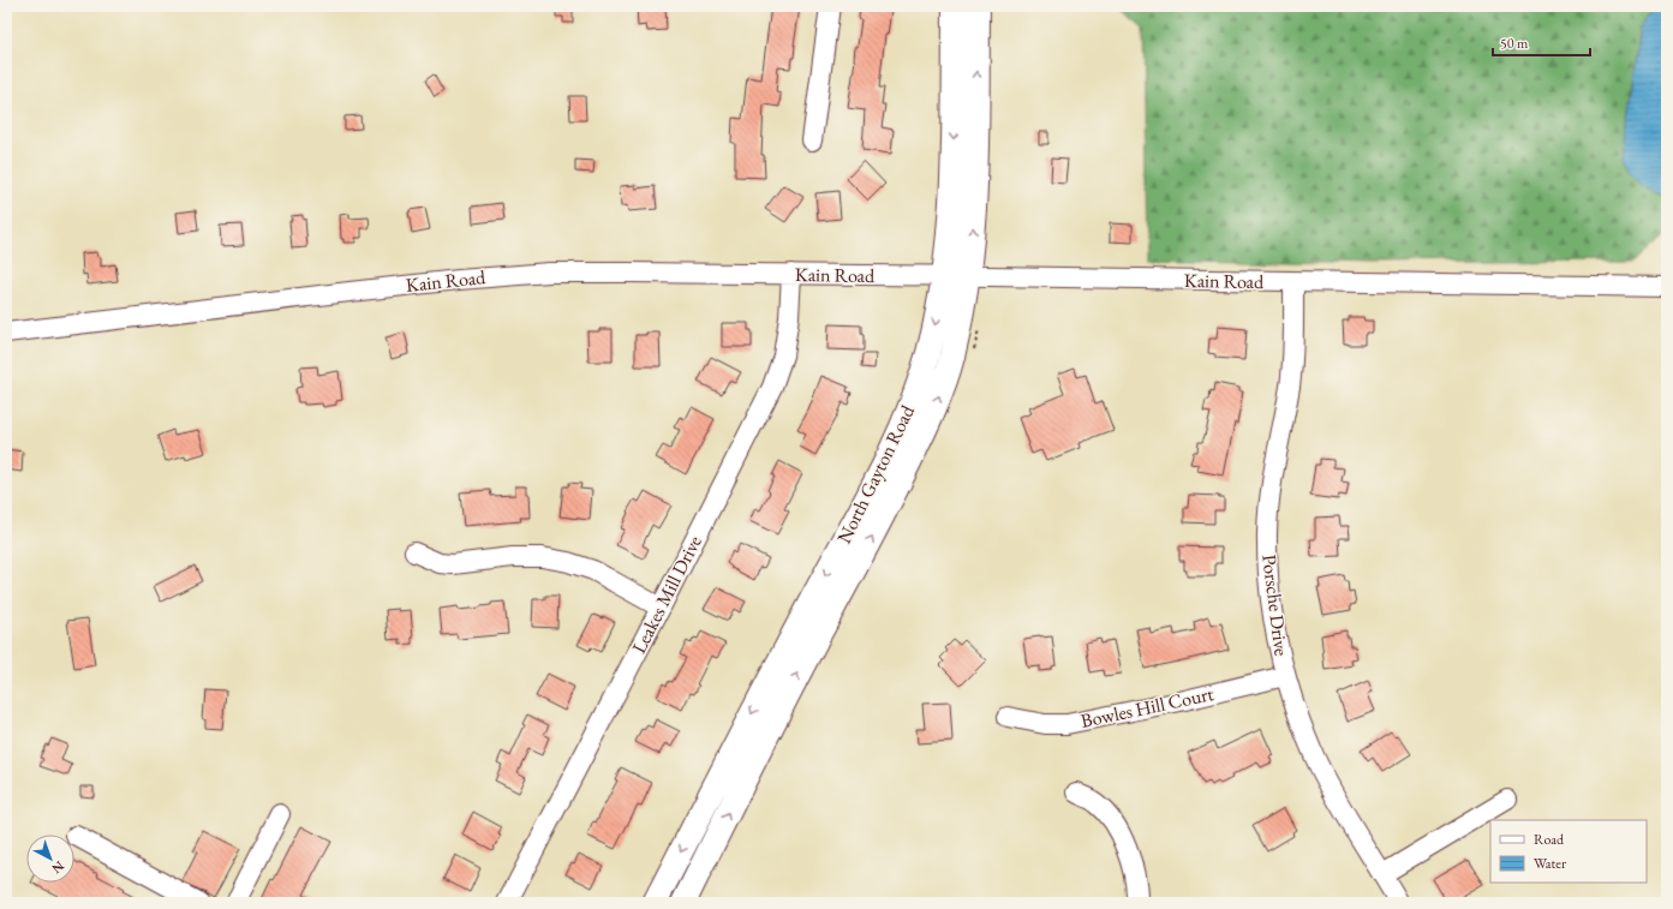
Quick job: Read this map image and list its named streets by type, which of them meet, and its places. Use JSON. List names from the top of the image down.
{
  "streets": {
    "main road": ["North Gayton Road"],
    "street": [
      "Kain Road",
      "Leakes Mill Drive",
      "Porsche Drive",
      "Bowles Hill Court"
    ]
  },
  "crossings": [
    ["Kain Road", "North Gayton Road"],
    ["Kain Road", "Leakes Mill Drive"],
    ["Kain Road", "Porsche Drive"],
    ["Porsche Drive", "Bowles Hill Court"]
  ],
  "legend": ["Road", "Water"],
  "scale_bar": "50 m",
  "north": "bottom right"
}
